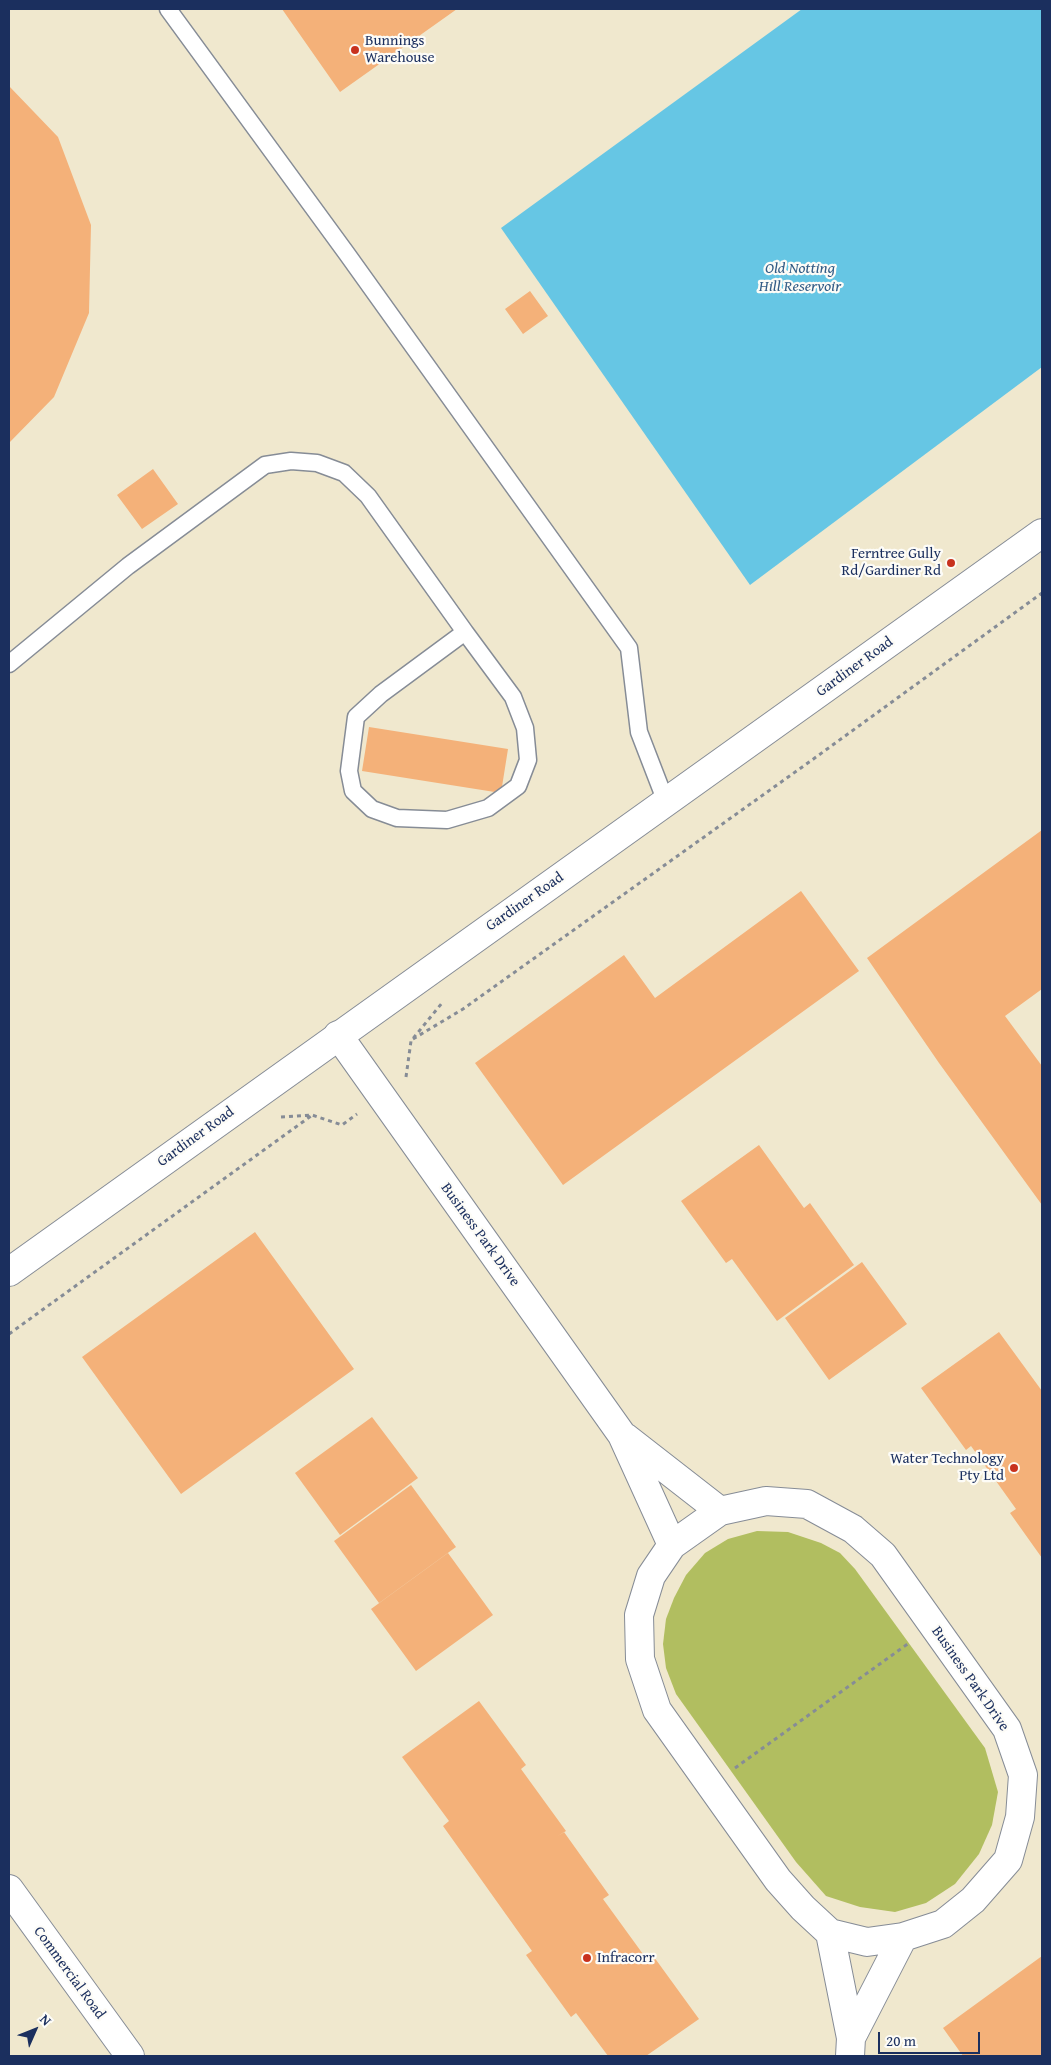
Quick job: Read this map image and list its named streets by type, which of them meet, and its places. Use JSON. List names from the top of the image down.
{
  "streets": {
    "street": ["Gardiner Road", "Business Park Drive", "Commercial Road"]
  },
  "crossings": [
    ["Gardiner Road", "Business Park Drive"]
  ],
  "water": ["Old Notting Hill Reservoir"],
  "places": [
    "Bunnings Warehouse",
    "Ferntree Gully Rd/Gardiner Rd",
    "Water Technology Pty Ltd",
    "Infracorr"
  ],
  "scale_bar": "20 m",
  "north": "top right"
}
